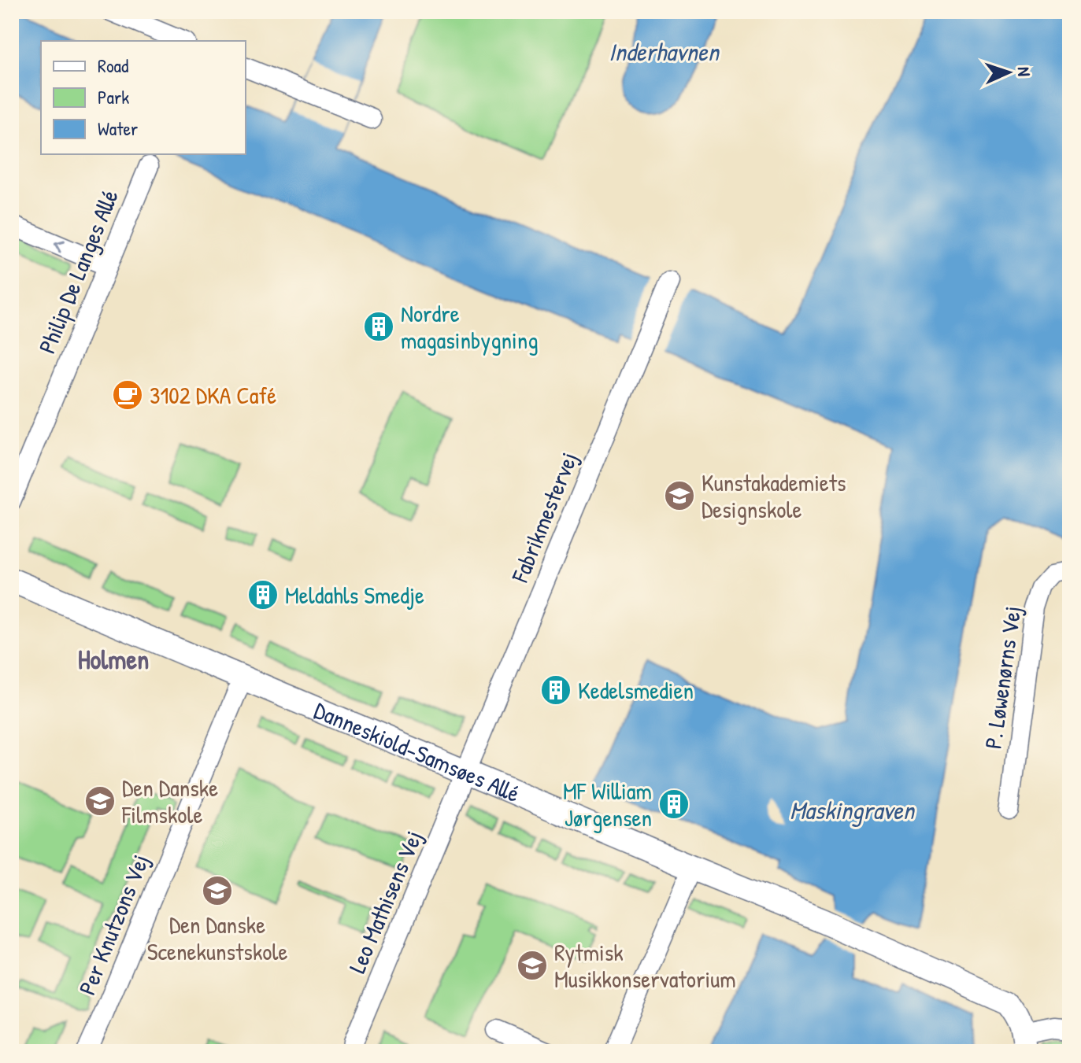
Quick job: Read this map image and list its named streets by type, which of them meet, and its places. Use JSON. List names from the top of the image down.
{
  "streets": {
    "street": [
      "Philip De Langes Allé",
      "Fabrikmestervej",
      "P. Løwenørns Vej",
      "Danneskiold-Samsøes Allé",
      "Leo Mathisens Vej",
      "Per Knutzons Vej"
    ]
  },
  "crossings": [
    ["Fabrikmestervej", "Danneskiold-Samsøes Allé"],
    ["Fabrikmestervej", "Leo Mathisens Vej"],
    ["Danneskiold-Samsøes Allé", "Leo Mathisens Vej"],
    ["Danneskiold-Samsøes Allé", "Per Knutzons Vej"]
  ],
  "districts": ["Holmen"],
  "water": ["Inderhavnen", "Maskingraven"],
  "places": {
    "building": [
      "Nordre magasinbygning",
      "Meldahls Smedje",
      "Kedelsmedien",
      "MF William Jørgensen"
    ],
    "cafe": ["3102 DKA Café"],
    "school or university": [
      "Kunstakademiets Designskole",
      "Den Danske Filmskole",
      "Den Danske Scenekunstskole",
      "Rytmisk Musikkonservatorium"
    ]
  },
  "legend": ["Road", "Park", "Water"],
  "north": "right"
}
